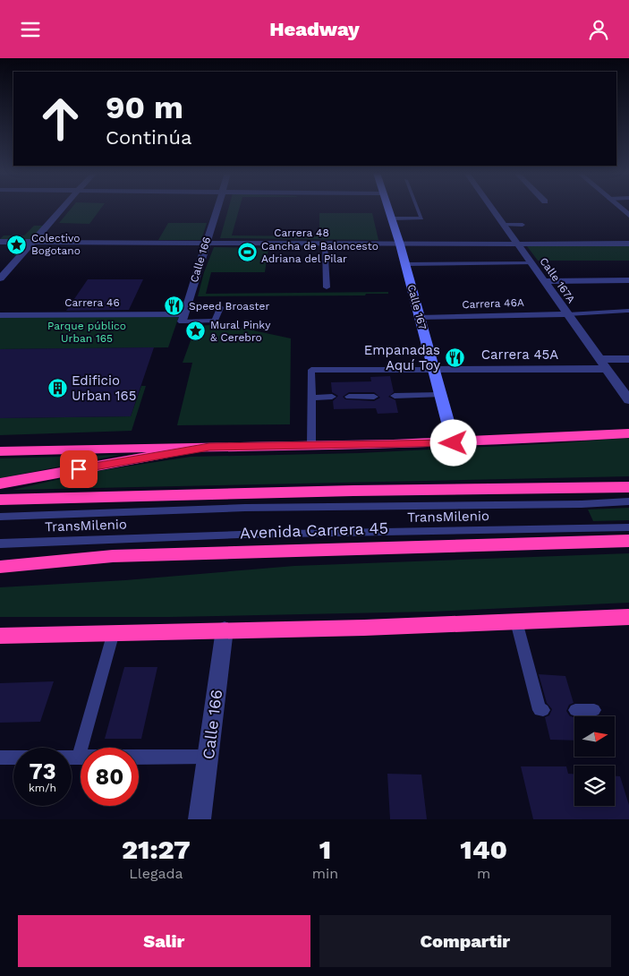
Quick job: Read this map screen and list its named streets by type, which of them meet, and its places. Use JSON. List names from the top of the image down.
{
  "streets": {
    "highway": ["Avenida Carrera 45"],
    "street": [
      "Carrera 48",
      "Calle 166",
      "Calle 167A",
      "Carrera 46",
      "Carrera 46A",
      "Calle 167",
      "Carrera 45A"
    ],
    "lane": ["TransMilenio"]
  },
  "crossings": [
    ["Carrera 48", "Calle 166"],
    ["Carrera 48", "Calle 167A"],
    ["Carrera 48", "Calle 167"],
    ["Calle 166", "Carrera 46"],
    ["Calle 167A", "Carrera 46A"],
    ["Calle 167A", "Carrera 45A"],
    ["Carrera 46A", "Calle 167"],
    ["Calle 167", "Carrera 45A"]
  ],
  "parks": ["Parque público Urban 165"],
  "places": {
    "place": ["Colectivo Bogotano", "Mural Pinky & Cerebro"],
    "sports": ["Cancha de Baloncesto Adriana del Pilar"],
    "restaurant": ["Speed Broaster", "Empanadas Aquí Toy"],
    "building": ["Edificio Urban 165"]
  },
  "north": "right",
  "page": {
    "header": "Headway",
    "turn": ["90 m", "Continúa"],
    "speed": "73 km/h",
    "limit": "80",
    "eta": [
      "21:27",
      "Llegada",
      "1",
      "min",
      "140",
      "m"
    ],
    "buttons": ["Salir", "Compartir"]
  }
}
